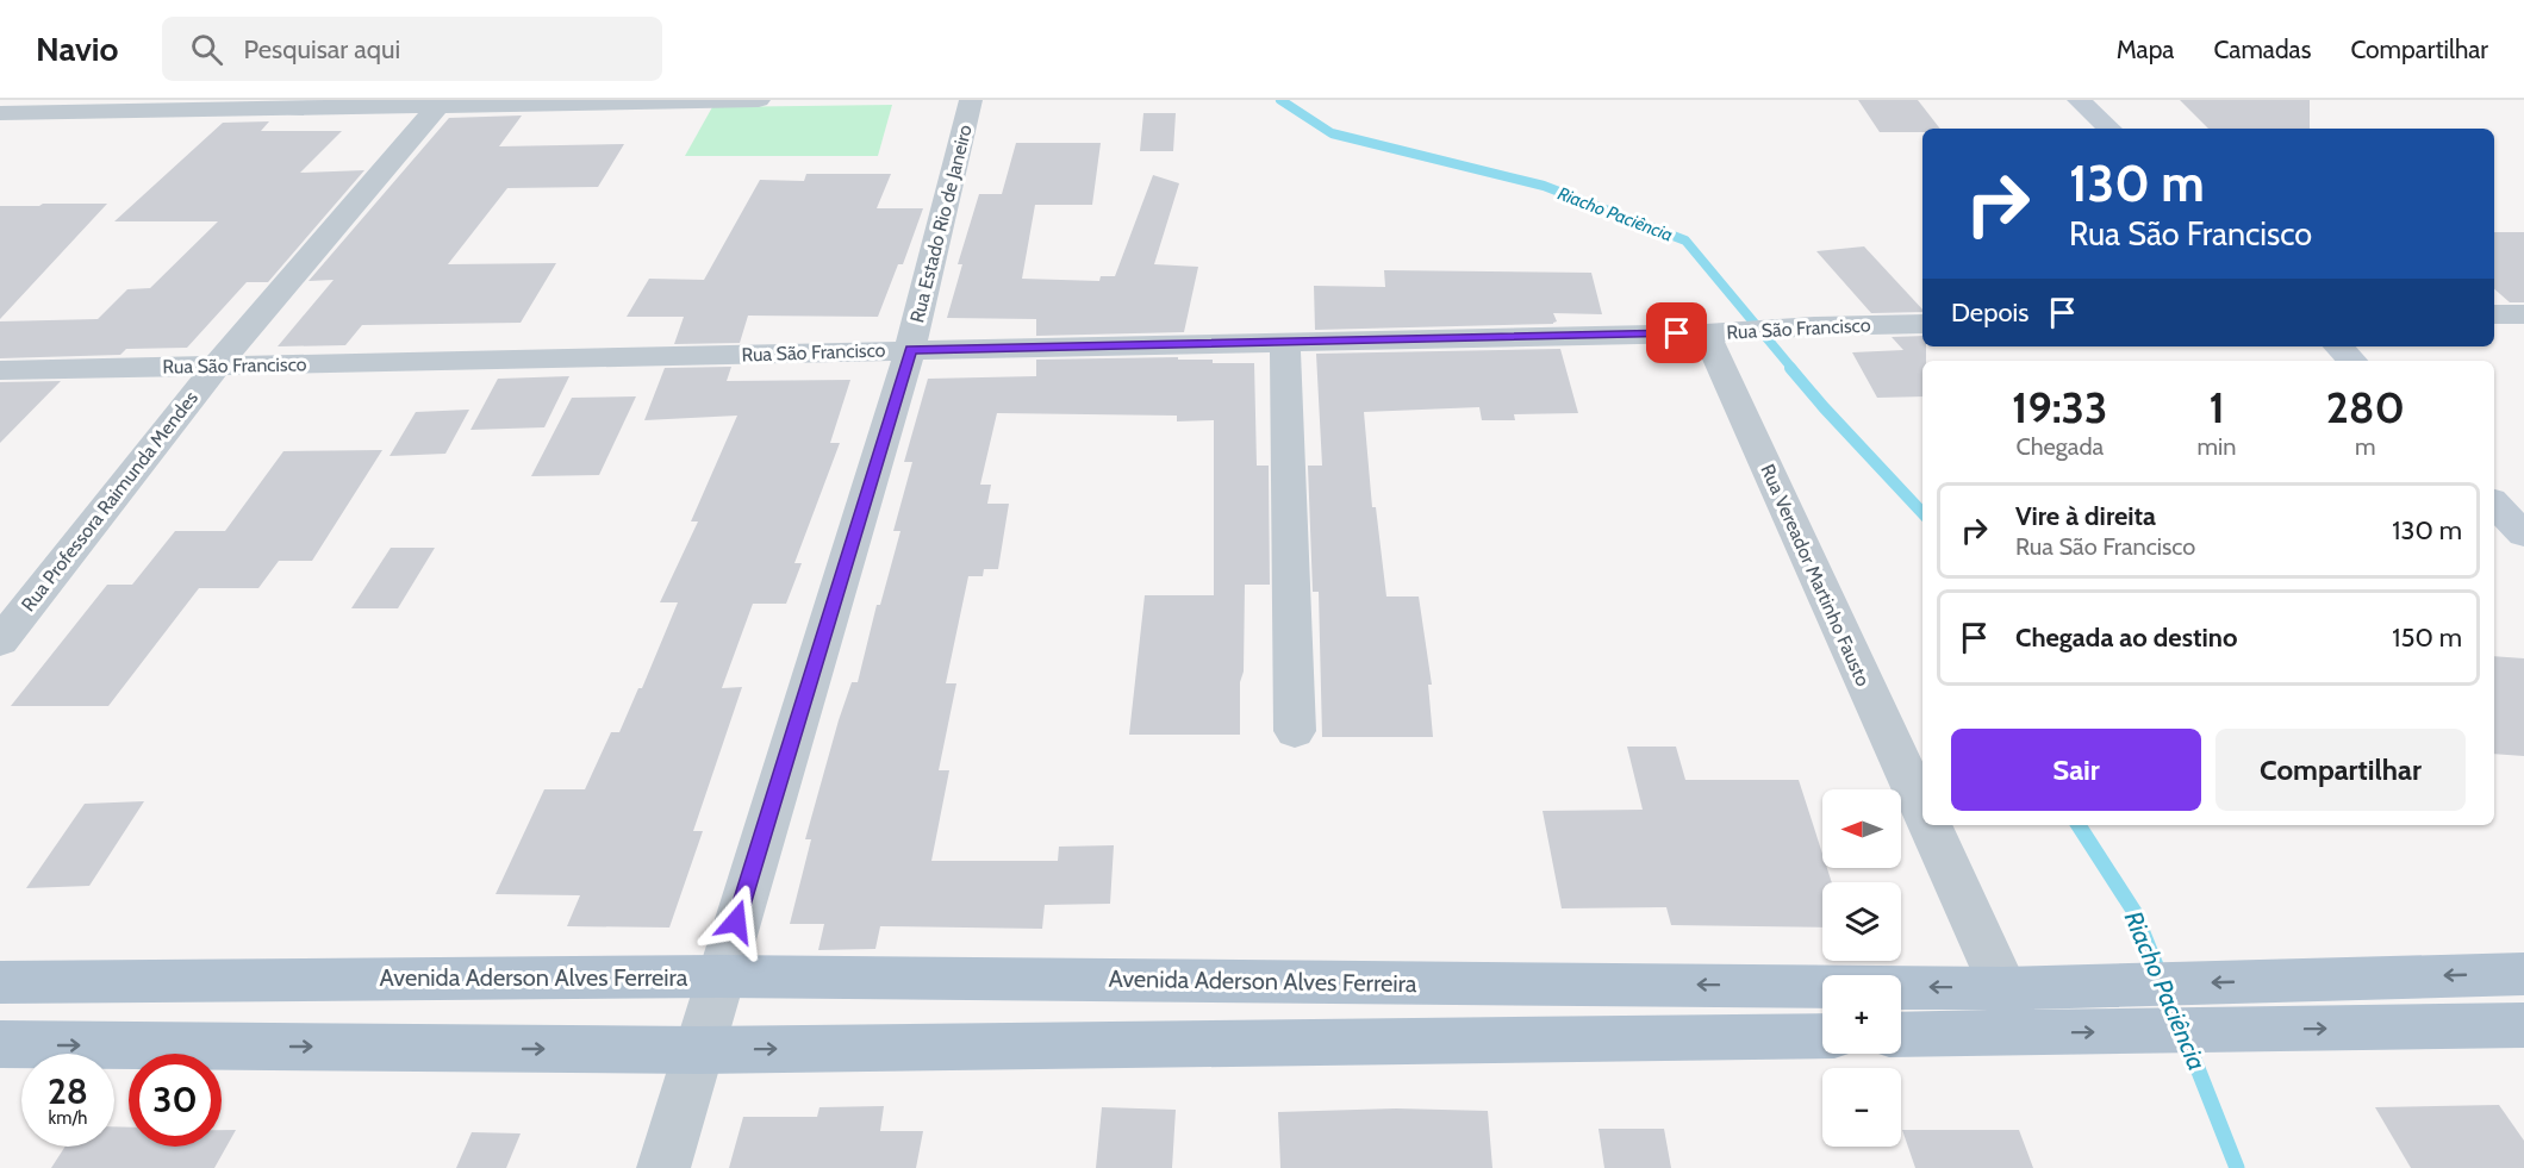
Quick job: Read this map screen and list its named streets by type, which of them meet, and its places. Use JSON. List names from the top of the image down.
{
  "streets": {
    "main road": ["Avenida Aderson Alves Ferreira"],
    "street": [
      "Rua Estado Rio de Janeiro",
      "Rua São Francisco",
      "Rua Professora Raimunda Mendes",
      "Rua Vereador Martinho Fausto"
    ]
  },
  "crossings": [
    ["Rua Estado Rio de Janeiro", "Rua São Francisco"],
    ["Rua Estado Rio de Janeiro", "Avenida Aderson Alves Ferreira"],
    ["Rua São Francisco", "Rua Professora Raimunda Mendes"],
    ["Rua São Francisco", "Rua Vereador Martinho Fausto"],
    ["Rua Vereador Martinho Fausto", "Avenida Aderson Alves Ferreira"]
  ],
  "water": ["Riacho Paciência"],
  "north": "left",
  "page": {
    "header": "Navio",
    "search": "Pesquisar aqui",
    "nav": ["Mapa", "Camadas", "Compartilhar"],
    "turn": ["130 m", "Rua São Francisco"],
    "then": "Depois",
    "eta": [
      "19:33",
      "Chegada",
      "1",
      "min",
      "280",
      "m"
    ],
    "list": [
      {
        "name": "Vire à direita",
        "note": "Rua São Francisco",
        "value": "130 m"
      },
      {
        "name": "Chegada ao destino",
        "value": "150 m"
      }
    ],
    "buttons": ["Sair", "Compartilhar"],
    "map_buttons": ["+", "−"],
    "speed": "28 km/h",
    "limit": "30"
  }
}
